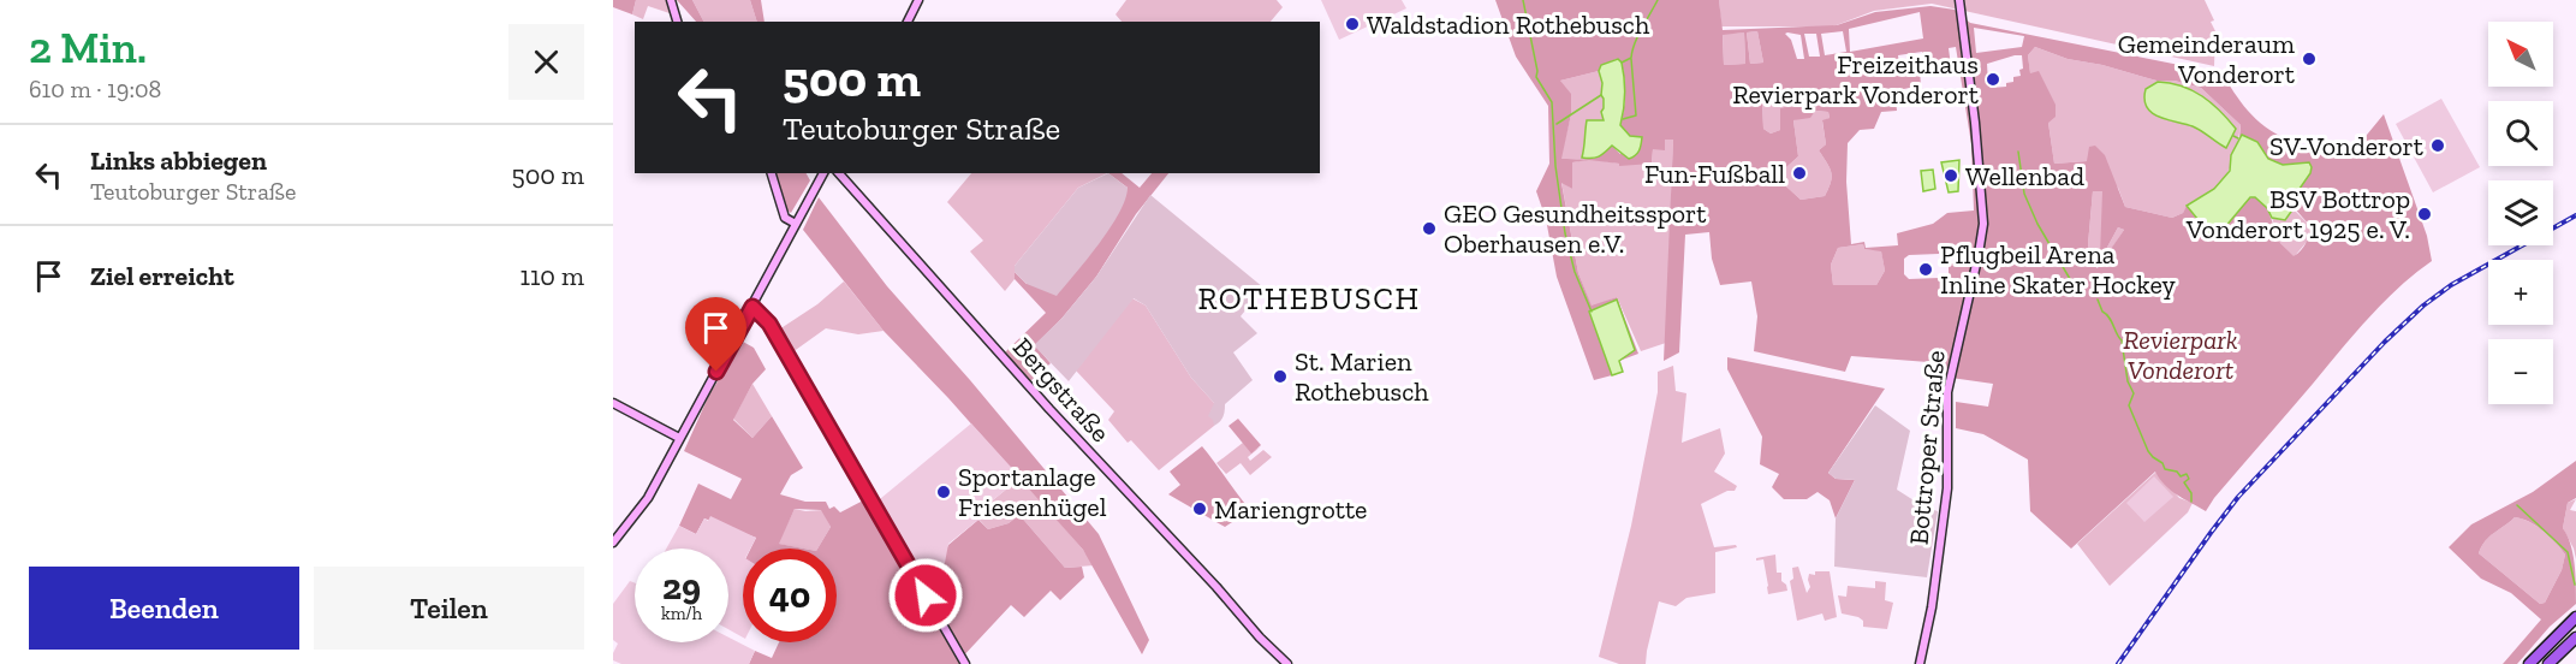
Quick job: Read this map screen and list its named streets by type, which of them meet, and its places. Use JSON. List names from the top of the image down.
{
  "streets": {
    "street": ["Bergstraße", "Bottroper Straße"]
  },
  "districts": ["ROTHEBUSCH"],
  "parks": ["Revierpark Vonderort"],
  "places": [
    "Waldstadion Rothebusch",
    "Gemeinderaum Vonderort",
    "Freizeithaus Revierpark Vonderort",
    "SV-Vonderort",
    "Fun-Fußball",
    "Wellenbad",
    "BSV Bottrop Vonderort 1925 e. V.",
    "GEO Gesundheitssport Oberhausen e.V.",
    "Pflugbeil Arena Inline Skater Hockey",
    "St. Marien Rothebusch",
    "Sportanlage Friesenhügel",
    "Mariengrotte"
  ],
  "north": "top left",
  "page": {
    "heading": ["2 Min.", "610 m · 19:08"],
    "map_buttons": ["+", "−"],
    "turn": ["500 m", "Teutoburger Straße"],
    "list": [
      {
        "name": "Links abbiegen",
        "note": "Teutoburger Straße",
        "value": "500 m"
      },
      {
        "name": "Ziel erreicht",
        "value": "110 m"
      }
    ],
    "speed": "29 km/h",
    "limit": "40",
    "buttons": ["Beenden", "Teilen"]
  }
}
